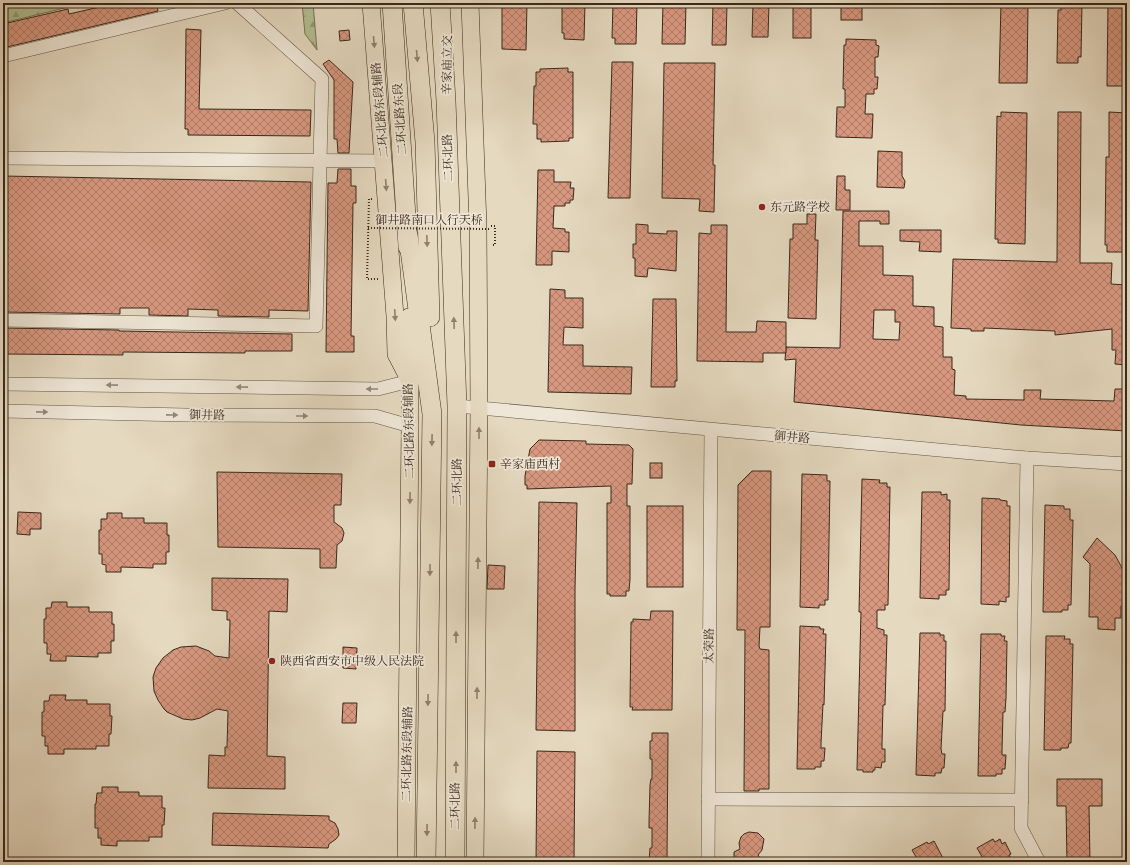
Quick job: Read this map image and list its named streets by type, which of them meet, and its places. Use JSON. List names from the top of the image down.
{
  "streets": {
    "highway": ["辛家庙立交", "二环北路东段", "二环北路"],
    "main road": ["二环北路东段辅路"],
    "street": ["御井路", "太荣路"],
    "path": ["御井路南口人行天桥"]
  },
  "crossings": [
    ["辛家庙立交", "二环北路"],
    ["二环北路东段辅路", "御井路"],
    ["二环北路东段", "二环北路"],
    ["二环北路", "御井路"],
    ["御井路", "太荣路"]
  ],
  "places": {
    "other": ["东元路学校", "陕西省西安市中级人民法院"],
    "transit": ["辛家庙西村"]
  }
}
